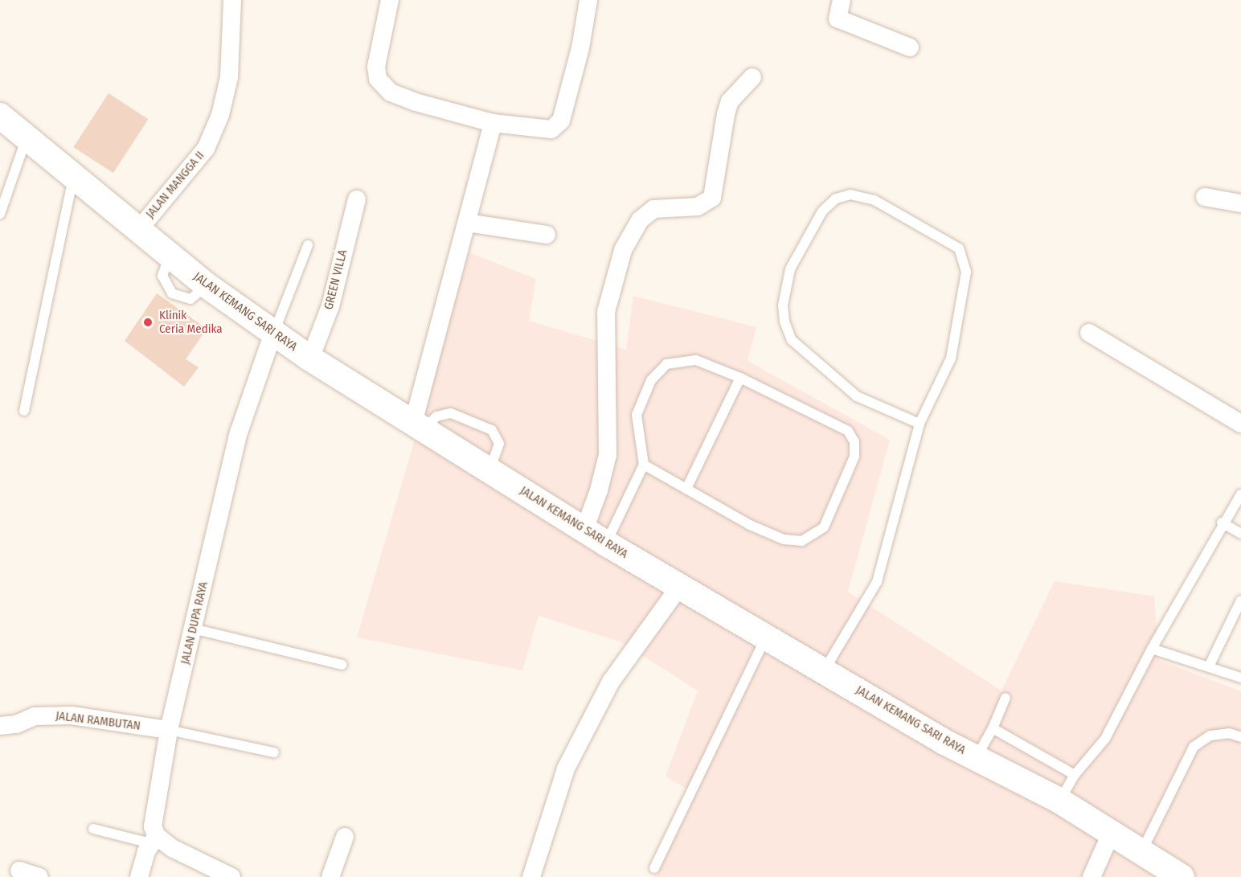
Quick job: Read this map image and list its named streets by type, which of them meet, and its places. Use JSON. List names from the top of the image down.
{
  "streets": {
    "main road": ["JALAN KEMANG SARI RAYA"],
    "street": [
      "JALAN MANGGA II",
      "GREEN VILLA",
      "JALAN DUPA RAYA",
      "JALAN RAMBUTAN"
    ]
  },
  "crossings": [
    ["JALAN MANGGA II", "JALAN KEMANG SARI RAYA"],
    ["GREEN VILLA", "JALAN KEMANG SARI RAYA"],
    ["JALAN KEMANG SARI RAYA", "JALAN DUPA RAYA"],
    ["JALAN DUPA RAYA", "JALAN RAMBUTAN"]
  ],
  "places": ["Klinik Ceria Medika"]
}
